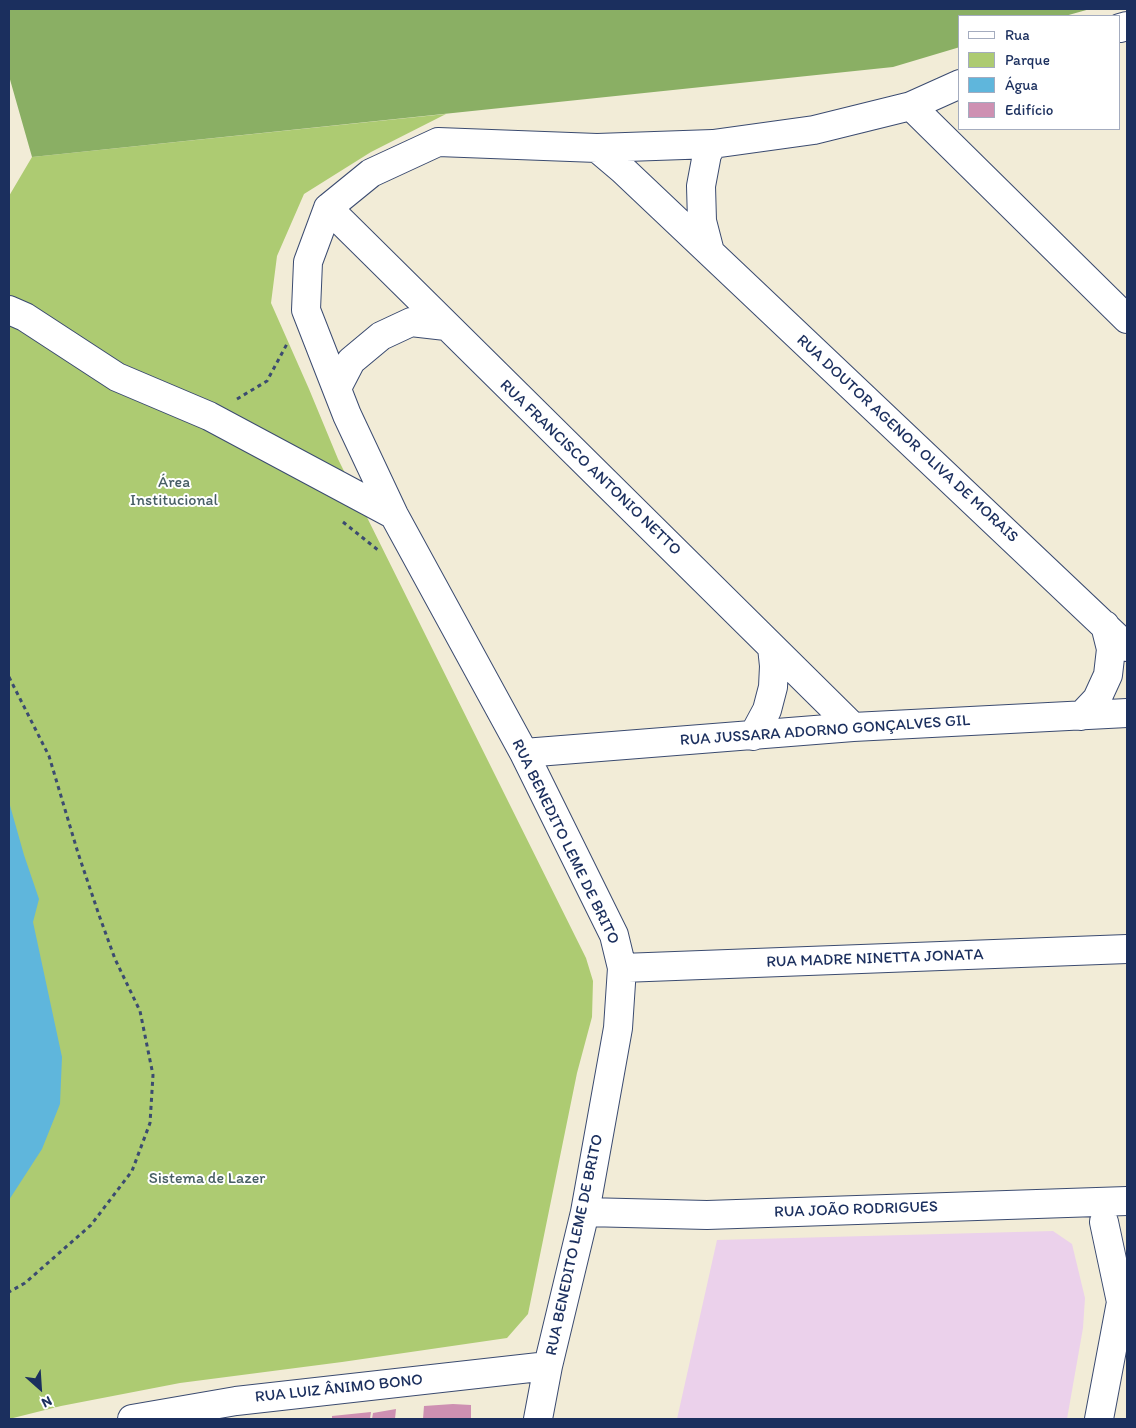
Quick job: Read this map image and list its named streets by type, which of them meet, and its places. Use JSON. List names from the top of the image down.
{
  "streets": {
    "street": [
      "RUA DOUTOR AGENOR OLIVA DE MORAIS",
      "RUA FRANCISCO ANTONIO NETTO",
      "RUA JUSSARA ADORNO GONÇALVES GIL",
      "RUA BENEDITO LEME DE BRITO",
      "RUA MADRE NINETTA JONATA",
      "RUA JOÃO RODRIGUES",
      "RUA LUIZ ÂNIMO BONO"
    ]
  },
  "crossings": [
    ["RUA FRANCISCO ANTONIO NETTO", "RUA JUSSARA ADORNO GONÇALVES GIL"],
    ["RUA FRANCISCO ANTONIO NETTO", "RUA BENEDITO LEME DE BRITO"],
    ["RUA JUSSARA ADORNO GONÇALVES GIL", "RUA BENEDITO LEME DE BRITO"],
    ["RUA BENEDITO LEME DE BRITO", "RUA MADRE NINETTA JONATA"],
    ["RUA BENEDITO LEME DE BRITO", "RUA JOÃO RODRIGUES"],
    ["RUA BENEDITO LEME DE BRITO", "RUA LUIZ ÂNIMO BONO"]
  ],
  "parks": ["Área Institucional", "Sistema de Lazer"],
  "legend": [
    "Rua",
    "Parque",
    "Água",
    "Edifício"
  ],
  "north": "bottom right"
}
